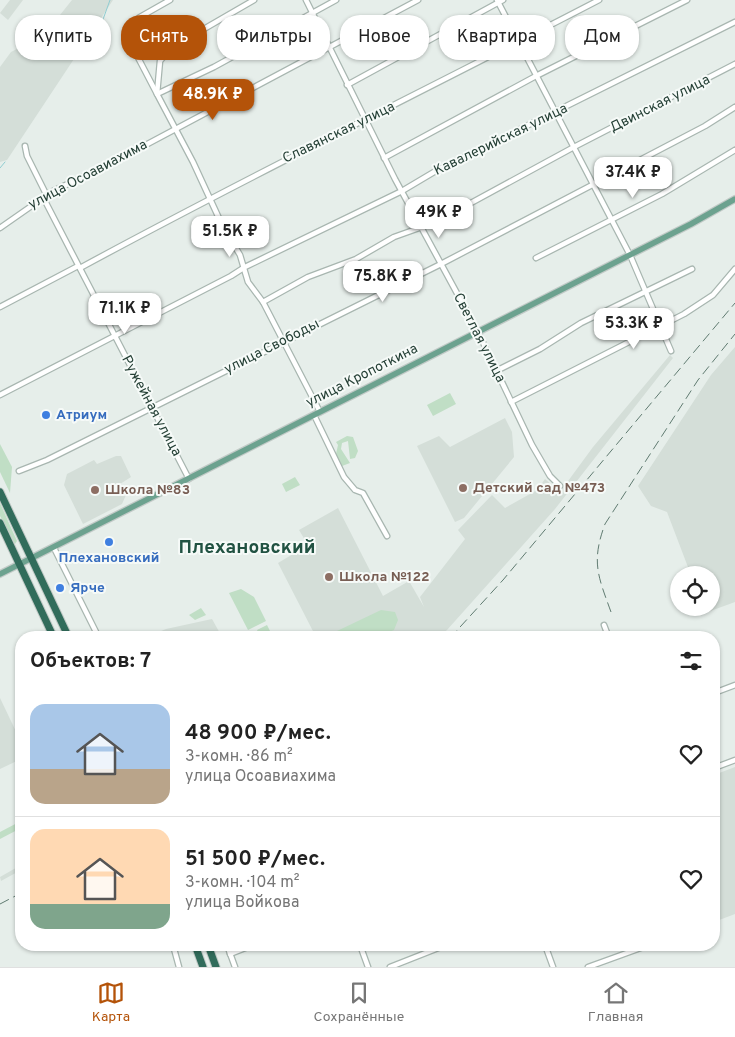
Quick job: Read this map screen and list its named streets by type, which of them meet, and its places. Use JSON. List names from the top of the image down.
{
  "streets": {
    "main road": ["улица Кропоткина"],
    "street": [
      "Двинская улица",
      "Славянская улица",
      "Кавалерийская улица",
      "улица Осоавиахима",
      "Светлая улица",
      "улица Свободы",
      "Ружейная улица"
    ]
  },
  "crossings": [
    ["Двинская улица", "Светлая улица"],
    ["Славянская улица", "Светлая улица"],
    ["Славянская улица", "Ружейная улица"],
    ["Кавалерийская улица", "Светлая улица"],
    ["Кавалерийская улица", "Ружейная улица"],
    ["улица Осоавиахима", "Светлая улица"],
    ["улица Осоавиахима", "Ружейная улица"],
    ["Светлая улица", "улица Свободы"],
    ["Светлая улица", "улица Кропоткина"],
    ["улица Свободы", "Ружейная улица"],
    ["улица Кропоткина", "Ружейная улица"]
  ],
  "districts": ["Плехановский"],
  "places": [
    "Атриум",
    "Детский сад №473",
    "Школа №83",
    "Плехановский",
    "Школа №122",
    "Ярче"
  ],
  "page": {
    "chip": [
      "Купить",
      "Снять",
      "Фильтры",
      "Новое",
      "Квартира",
      "Дом"
    ],
    "price": [
      "48.9K ₽",
      "37.4K ₽",
      "49K ₽",
      "51.5K ₽",
      "75.8K ₽",
      "71.1K ₽",
      "53.3K ₽"
    ],
    "heading": "Объектов: 7",
    "list": [
      {
        "name": "48 900 ₽/мес.",
        "note": "3-комн. · 86 m² · улица Осоавиахима"
      },
      {
        "name": "51 500 ₽/мес.",
        "note": "3-комн. · 104 m² · улица Войкова"
      }
    ],
    "tabs": ["Карта", "Сохранённые", "Главная"]
  }
}
